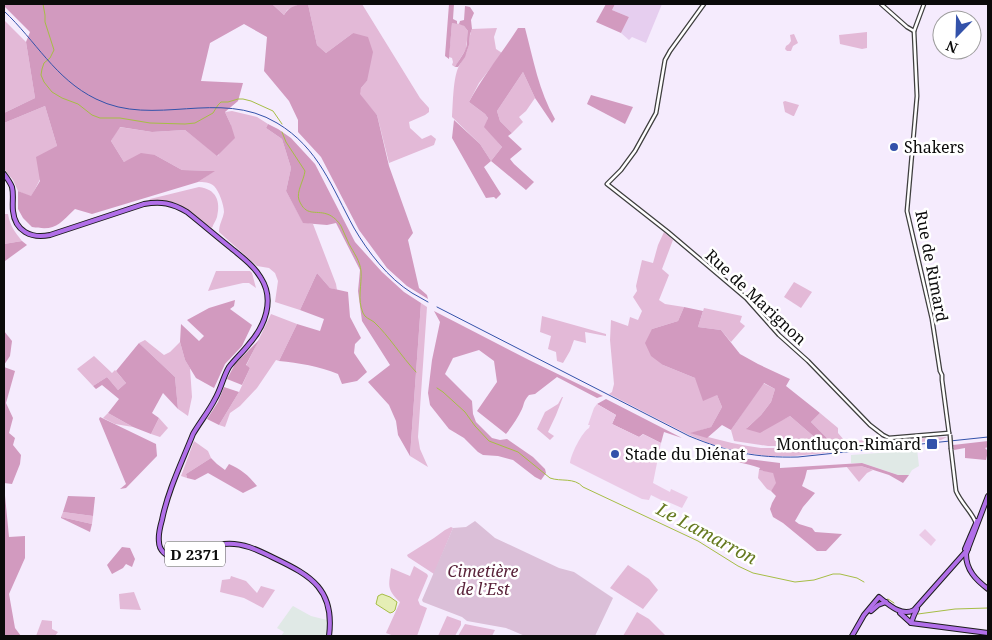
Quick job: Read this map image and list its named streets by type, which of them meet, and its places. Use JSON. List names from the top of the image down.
{
  "streets": {
    "main road": ["D 2371"],
    "street": ["Rue de Rimard", "Rue de Marignon"]
  },
  "crossings": [
    ["Rue de Rimard", "Rue de Marignon"]
  ],
  "water": ["Le Lamarron"],
  "parks": ["Cimetière de l’Est"],
  "places": {
    "other": ["Shakers", "Stade du Diénat"],
    "transit": ["Montluçon-Rimard"]
  },
  "north": "bottom left"
}
